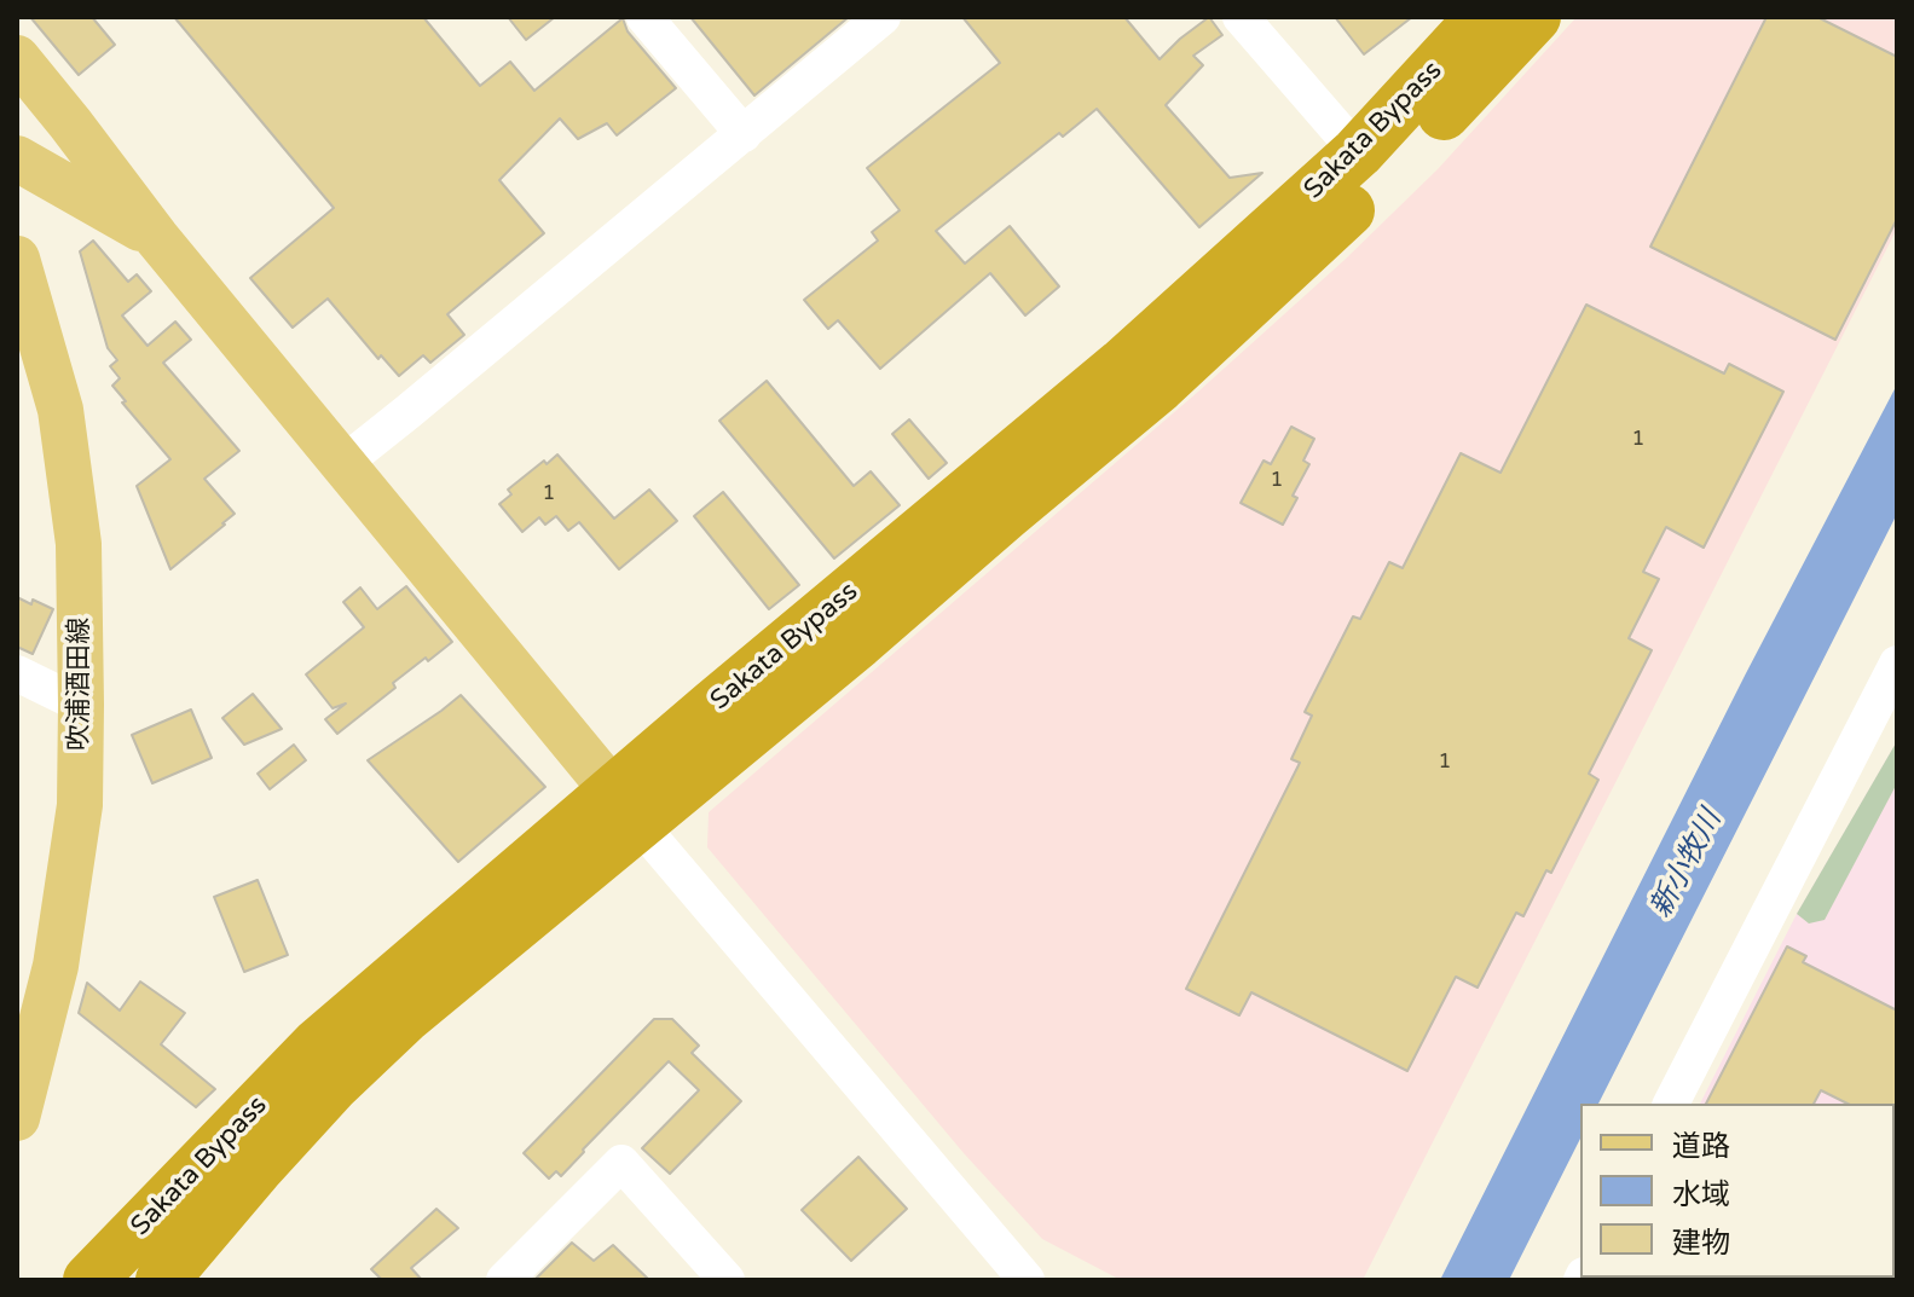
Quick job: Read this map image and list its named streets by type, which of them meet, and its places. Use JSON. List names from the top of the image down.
{
  "streets": {
    "highway": ["Sakata Bypass"],
    "main road": ["吹浦酒田線"]
  },
  "water": ["新小牧川"],
  "house_numbers": [
    "1",
    "1",
    "1",
    "1"
  ],
  "legend": ["道路", "水域", "建物"]
}
